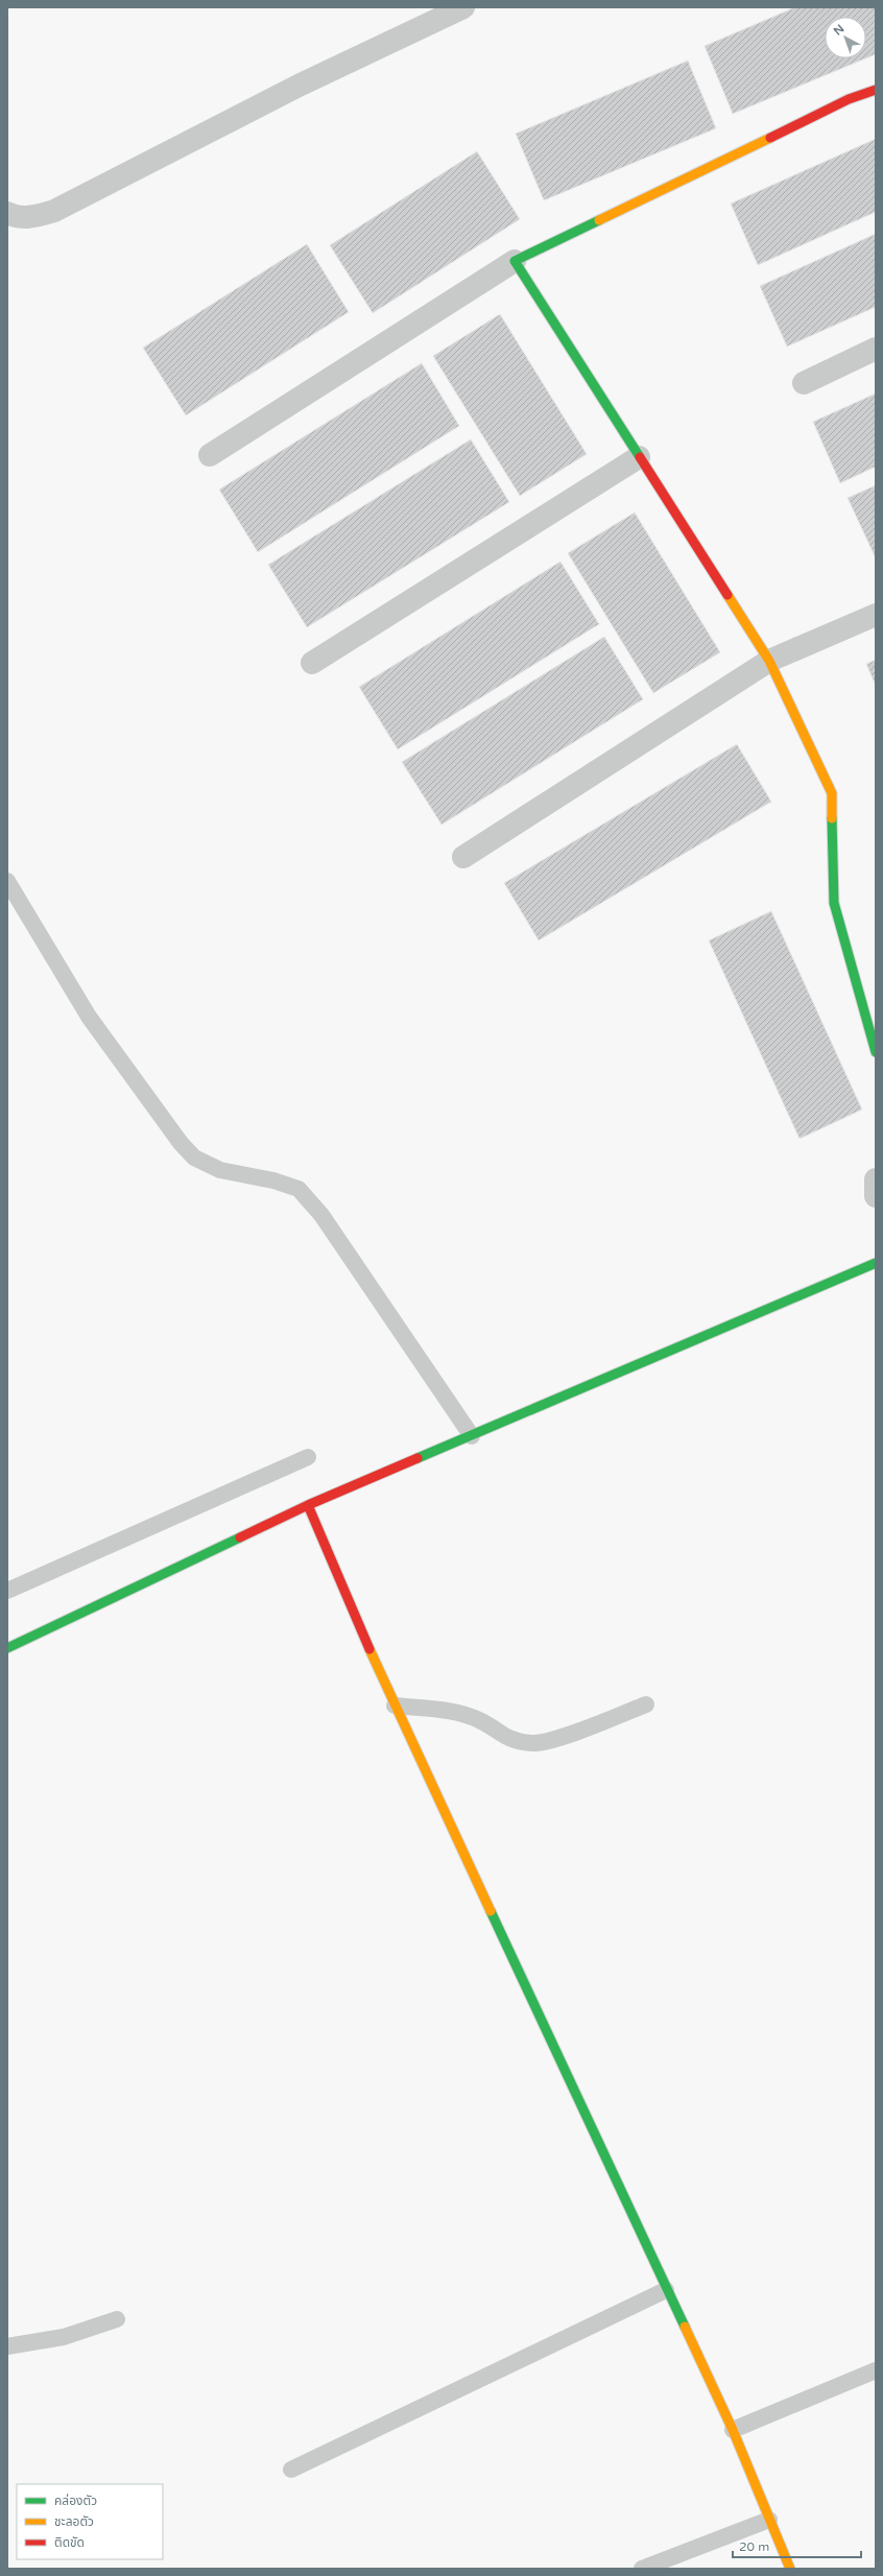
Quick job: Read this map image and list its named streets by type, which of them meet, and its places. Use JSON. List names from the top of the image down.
{
  "legend": ["คล่องตัว", "ชะลอตัว", "ติดขัด"],
  "scale_bar": "20 m",
  "north": "top left"
}
